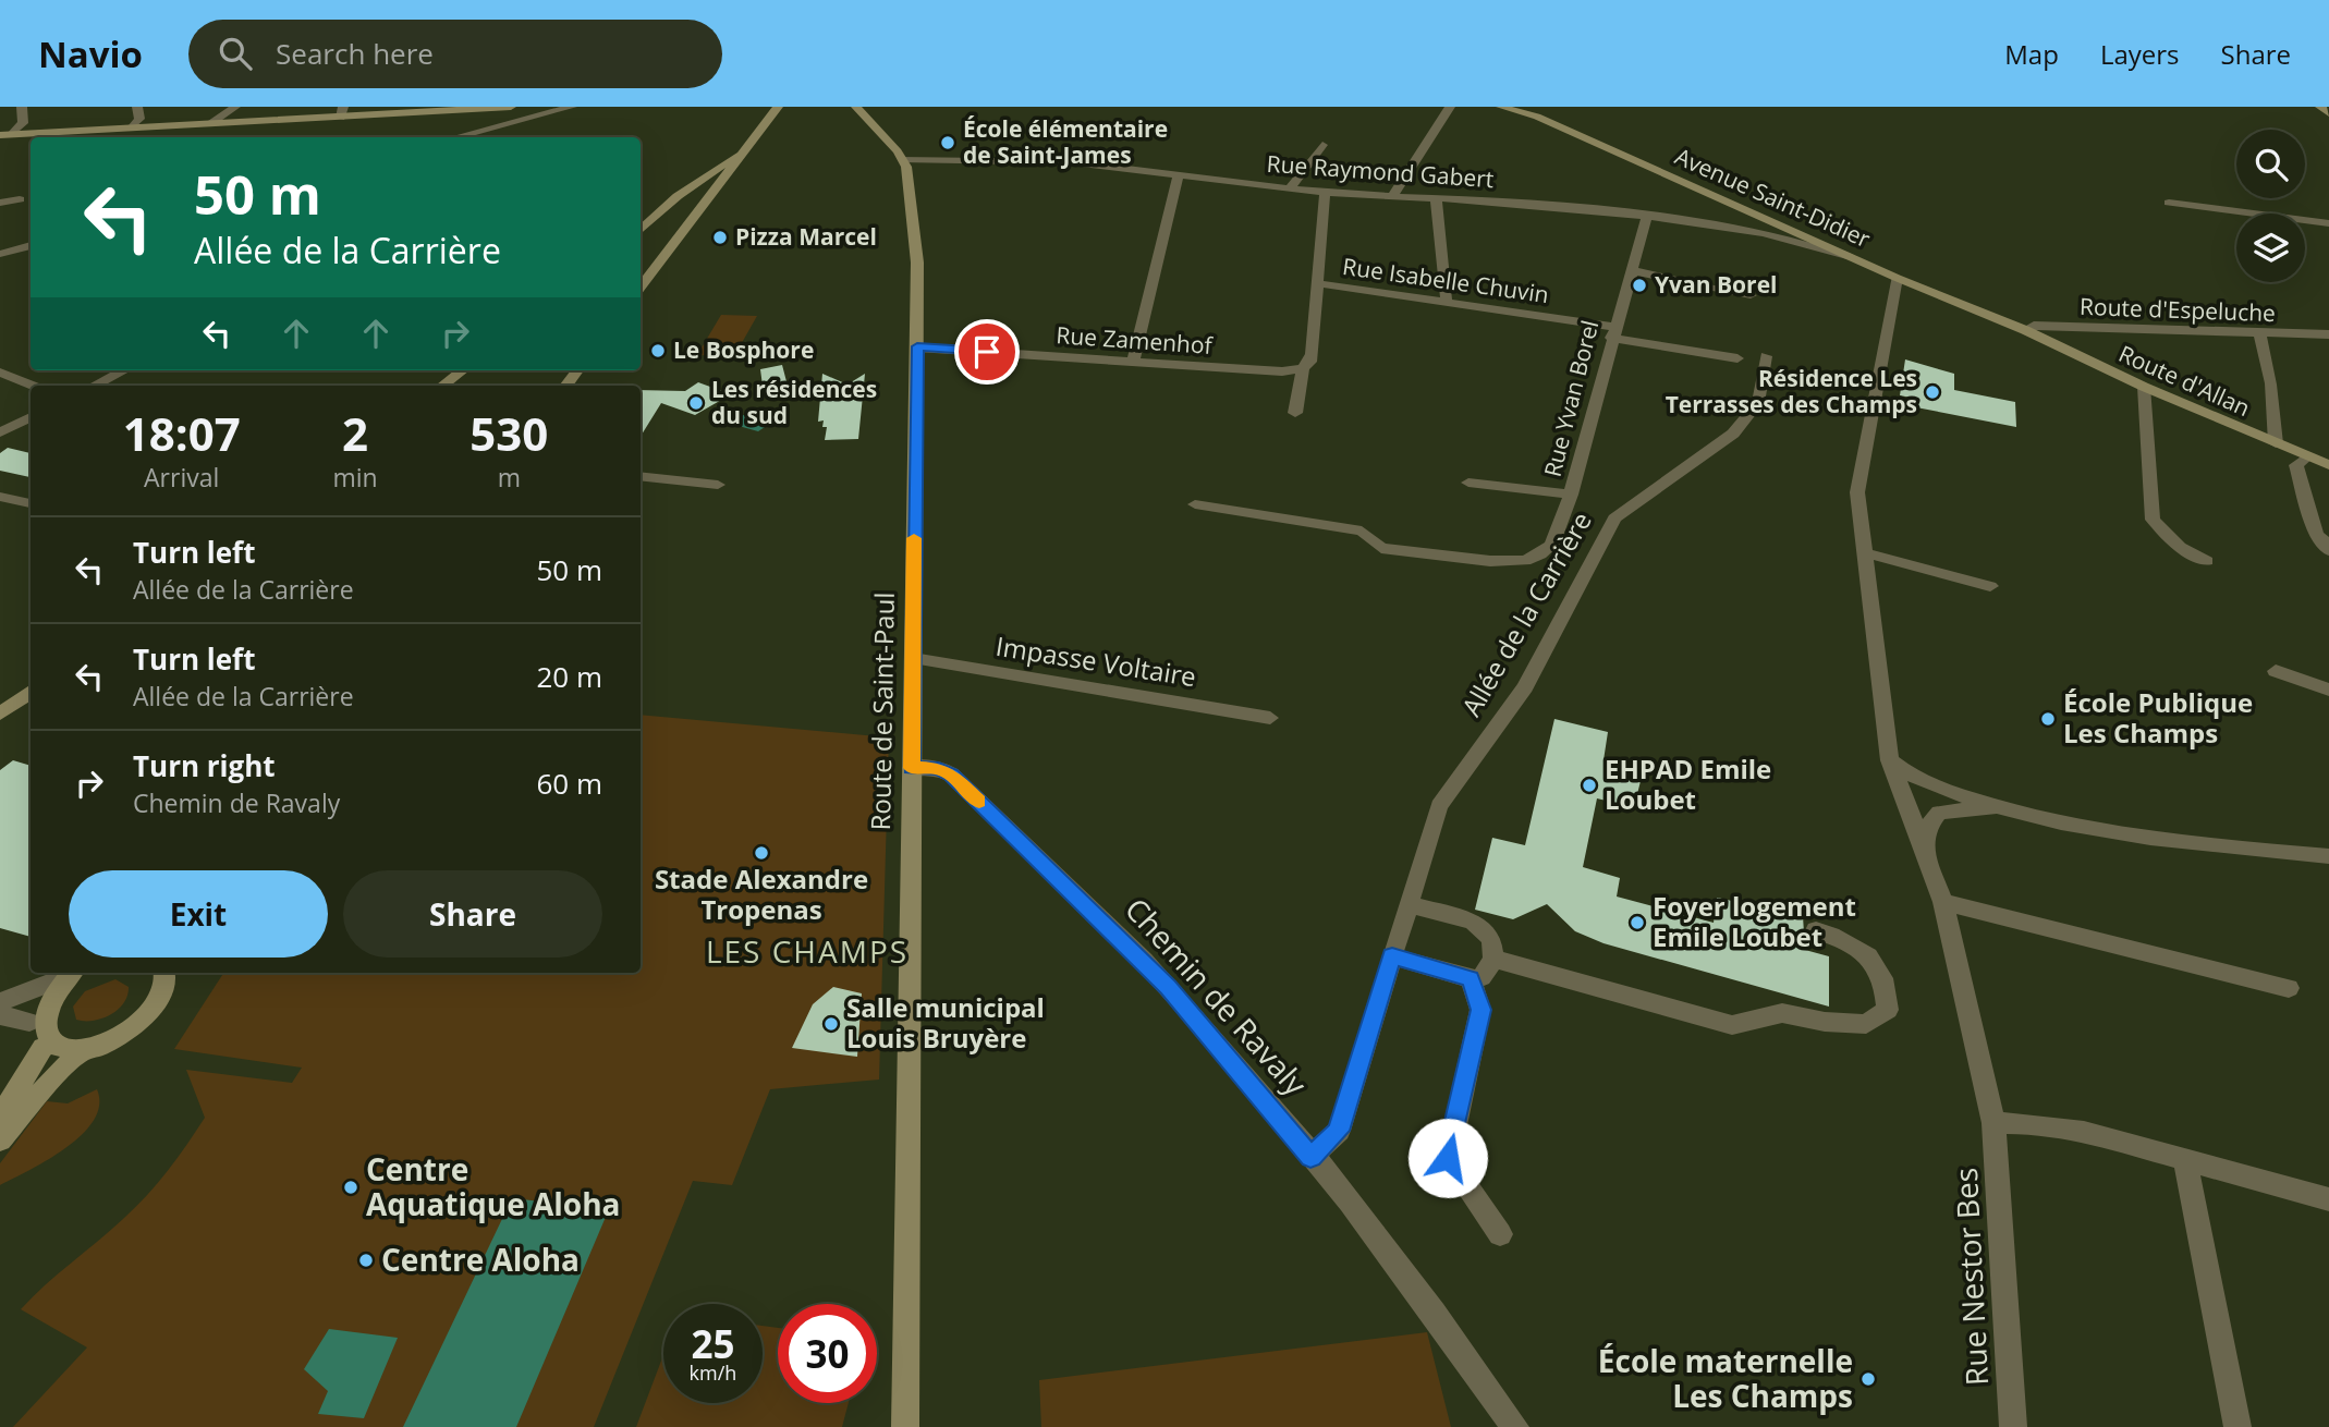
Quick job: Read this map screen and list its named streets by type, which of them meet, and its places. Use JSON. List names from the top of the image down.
{
  "streets": {
    "street": [
      "Rue Raymond Gabert",
      "Avenue Saint-Didier",
      "Rue Isabelle Chuvin",
      "Route d'Espeluche",
      "Rue Zamenhof",
      "Route d'Allan",
      "Rue Yvan Borel",
      "Allée de la Carrière",
      "Impasse Voltaire",
      "Route de Saint-Paul",
      "Chemin de Ravaly",
      "Rue Nestor Bes"
    ]
  },
  "crossings": [
    ["Rue Raymond Gabert", "Avenue Saint-Didier"],
    ["Rue Raymond Gabert", "Rue Yvan Borel"],
    ["Rue Raymond Gabert", "Route de Saint-Paul"],
    ["Avenue Saint-Didier", "Route d'Espeluche"],
    ["Avenue Saint-Didier", "Route d'Allan"],
    ["Avenue Saint-Didier", "Rue Nestor Bes"],
    ["Rue Isabelle Chuvin", "Rue Yvan Borel"],
    ["Route d'Espeluche", "Route d'Allan"],
    ["Rue Zamenhof", "Route de Saint-Paul"],
    ["Allée de la Carrière", "Chemin de Ravaly"],
    ["Impasse Voltaire", "Route de Saint-Paul"],
    ["Route de Saint-Paul", "Chemin de Ravaly"]
  ],
  "districts": ["LES CHAMPS"],
  "places": [
    "École élémentaire de Saint-James",
    "Pizza Marcel",
    "Yvan Borel",
    "Le Bosphore",
    "Résidence Les Terrasses des Champs",
    "Les résidences du sud",
    "École Publique Les Champs",
    "EHPAD Emile Loubet",
    "Stade Alexandre Tropenas",
    "Foyer logement Emile Loubet",
    "Salle municipal Louis Bruyère",
    "Centre Aquatique Aloha",
    "Centre Aloha",
    "École maternelle Les Champs"
  ],
  "page": {
    "header": "Navio",
    "search": "Search here",
    "nav": ["Map", "Layers", "Share"],
    "turn": ["50 m", "Allée de la Carrière"],
    "eta": [
      "18:07",
      "Arrival",
      "2",
      "min",
      "530",
      "m"
    ],
    "list": [
      {
        "name": "Turn left",
        "note": "Allée de la Carrière",
        "value": "50 m"
      },
      {
        "name": "Turn left",
        "note": "Allée de la Carrière",
        "value": "20 m"
      },
      {
        "name": "Turn right",
        "note": "Chemin de Ravaly",
        "value": "60 m"
      }
    ],
    "buttons": ["Exit", "Share"],
    "speed": "25 km/h",
    "limit": "30"
  }
}
